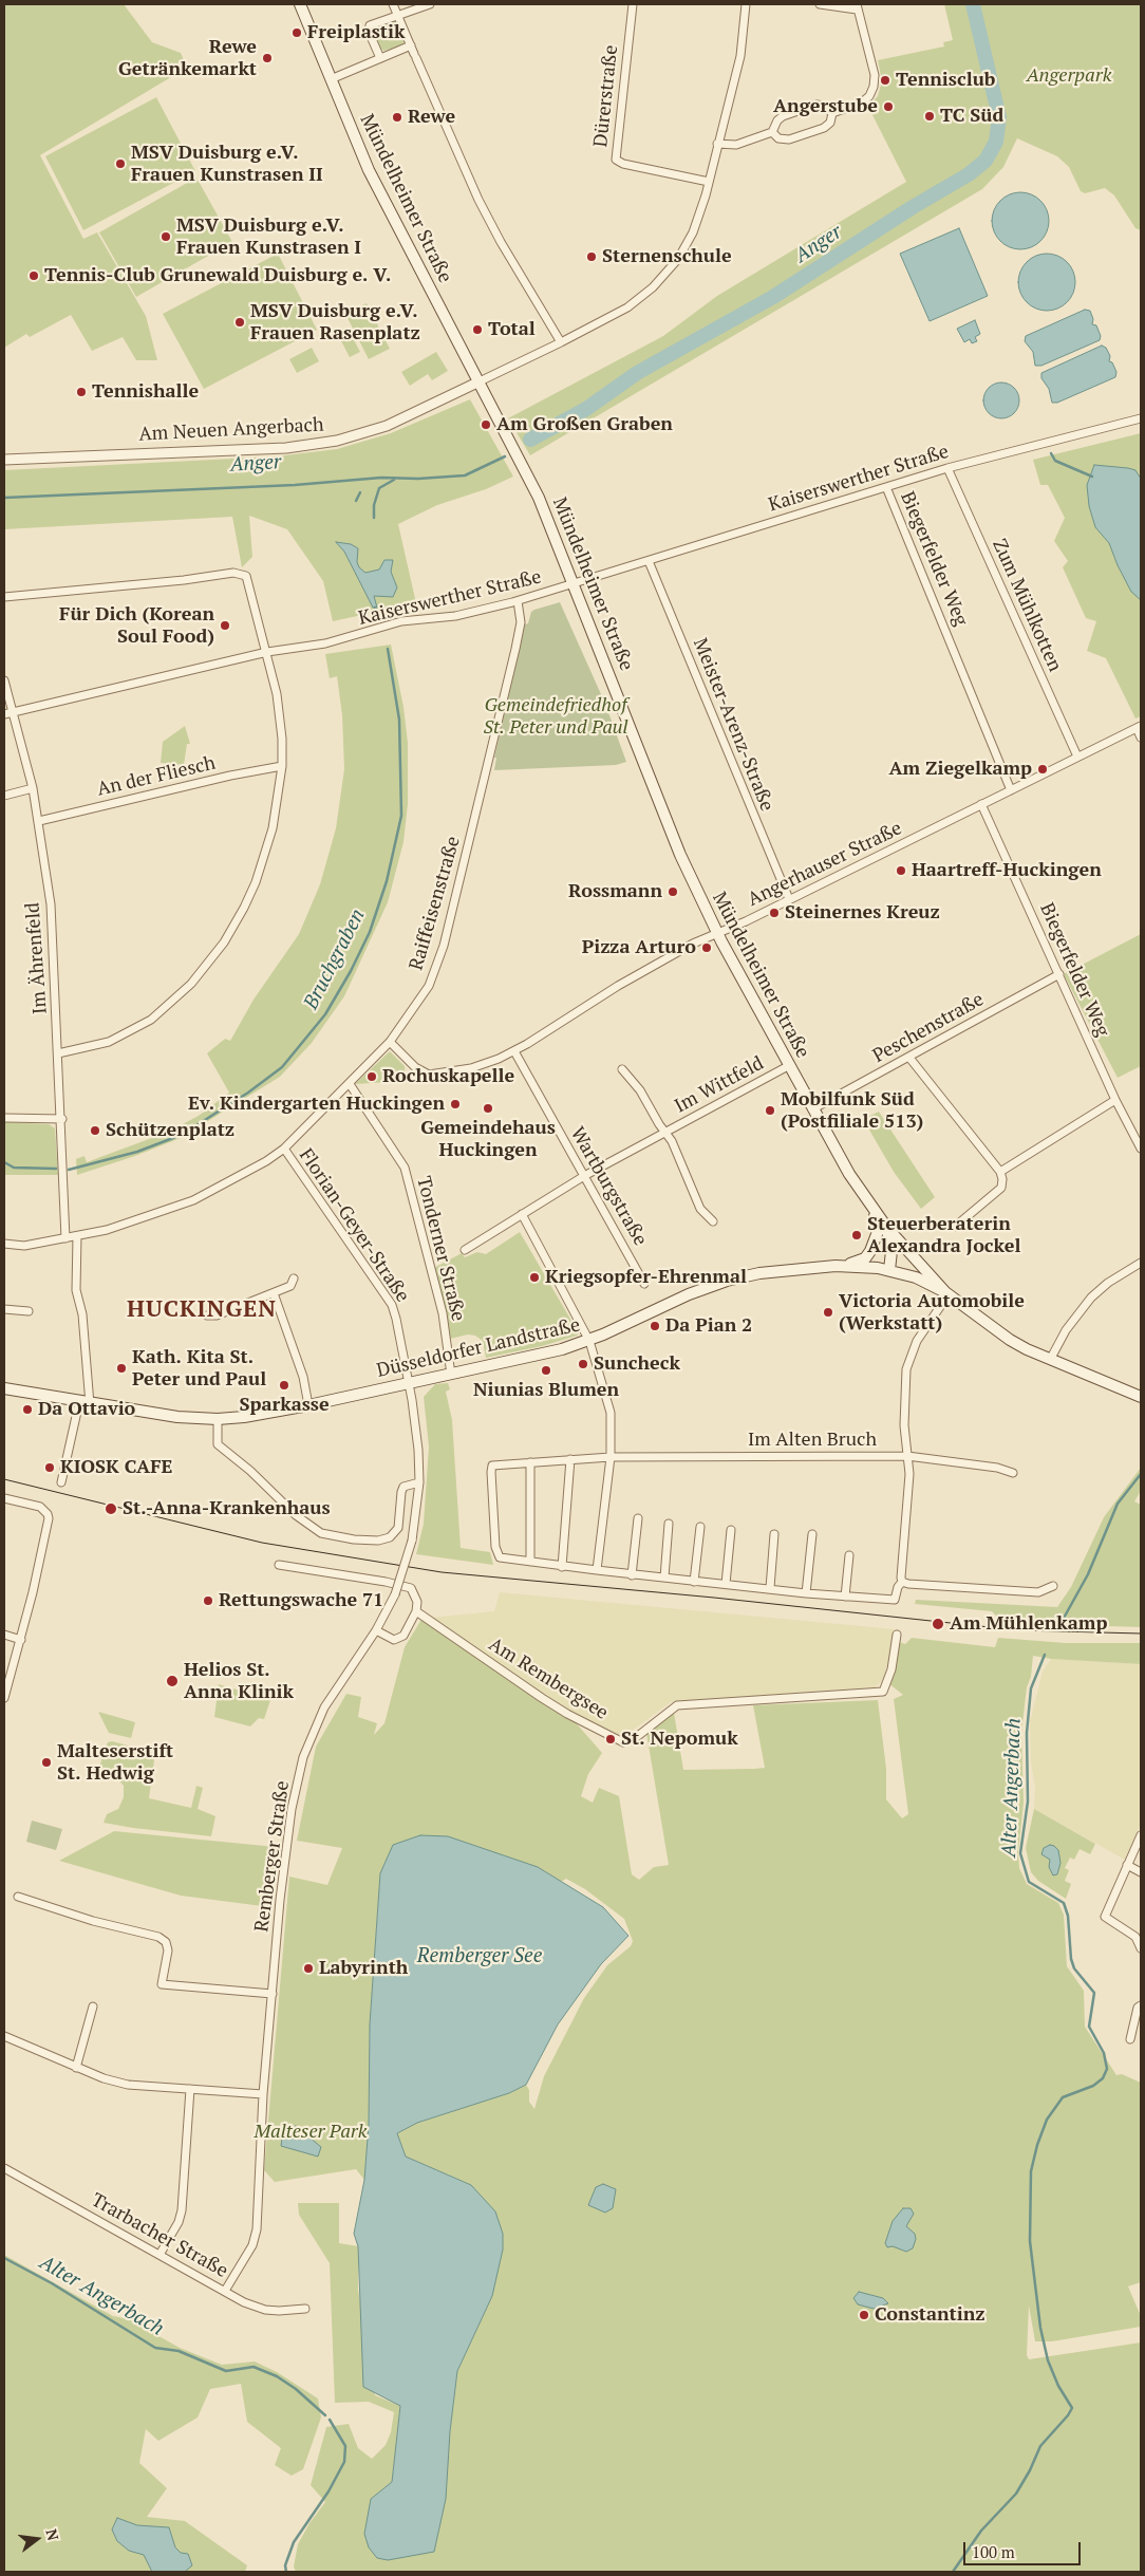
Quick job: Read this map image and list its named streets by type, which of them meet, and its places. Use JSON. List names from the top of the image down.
{
  "streets": {
    "main road": ["Mündelheimer Straße", "Düsseldorfer Landstraße"],
    "street": [
      "Dürerstraße",
      "Am Neuen Angerbach",
      "Kaiserswerther Straße",
      "Biegerfelder Weg",
      "Zum Mühlkotten",
      "Meister-Arenz-Straße",
      "An der Fliesch",
      "Angerhauser Straße",
      "Raiffeisenstraße",
      "Im Ährenfeld",
      "Peschenstraße",
      "Im Wittfeld",
      "Wartburgstraße",
      "Florian-Geyer-Straße",
      "Tonderner Straße",
      "Im Alten Bruch",
      "Am Rembergsee",
      "Remberger Straße",
      "Trarbacher Straße"
    ]
  },
  "crossings": [
    ["Mündelheimer Straße", "Am Neuen Angerbach"],
    ["Mündelheimer Straße", "Kaiserswerther Straße"],
    ["Mündelheimer Straße", "Angerhauser Straße"],
    ["Mündelheimer Straße", "Peschenstraße"],
    ["Mündelheimer Straße", "Im Wittfeld"],
    ["Mündelheimer Straße", "Düsseldorfer Landstraße"],
    ["Kaiserswerther Straße", "Biegerfelder Weg"],
    ["Kaiserswerther Straße", "Zum Mühlkotten"],
    ["Kaiserswerther Straße", "Meister-Arenz-Straße"],
    ["Kaiserswerther Straße", "Raiffeisenstraße"],
    ["Kaiserswerther Straße", "Im Ährenfeld"],
    ["Biegerfelder Weg", "Angerhauser Straße"],
    ["Biegerfelder Weg", "Peschenstraße"],
    ["Zum Mühlkotten", "Angerhauser Straße"],
    ["Meister-Arenz-Straße", "Angerhauser Straße"],
    ["An der Fliesch", "Im Ährenfeld"],
    ["Angerhauser Straße", "Raiffeisenstraße"],
    ["Angerhauser Straße", "Wartburgstraße"],
    ["Raiffeisenstraße", "Im Ährenfeld"],
    ["Raiffeisenstraße", "Florian-Geyer-Straße"],
    ["Raiffeisenstraße", "Tonderner Straße"],
    ["Im Wittfeld", "Wartburgstraße"],
    ["Florian-Geyer-Straße", "Düsseldorfer Landstraße"],
    ["Florian-Geyer-Straße", "Remberger Straße"],
    ["Tonderner Straße", "Düsseldorfer Landstraße"],
    ["Düsseldorfer Landstraße", "Remberger Straße"],
    ["Remberger Straße", "Trarbacher Straße"]
  ],
  "districts": ["HUCKINGEN"],
  "water": [
    "Anger",
    "Bruchgraben",
    "Alter Angerbach",
    "Remberger See"
  ],
  "parks": ["Angerpark", "Gemeindefriedhof St. Peter und Paul", "Malteser Park"],
  "places": [
    "Freiplastik",
    "Rewe Getränkemarkt",
    "Tennisclub",
    "Angerstube",
    "TC Süd",
    "Rewe",
    "MSV Duisburg e.V. Frauen Kunstrasen II",
    "MSV Duisburg e.V. Frauen Kunstrasen I",
    "Sternenschule",
    "Tennis-Club Grunewald Duisburg e. V.",
    "MSV Duisburg e.V. Frauen Rasenplatz",
    "Total",
    "Tennishalle",
    "Am Großen Graben",
    "Für Dich (Korean Soul Food)",
    "Am Ziegelkamp",
    "Haartreff-Huckingen",
    "Rossmann",
    "Steinernes Kreuz",
    "Pizza Arturo",
    "Rochuskapelle",
    "Ev. Kindergarten Huckingen",
    "Gemeindehaus Huckingen",
    "Mobilfunk Süd (Postfiliale 513)",
    "Schützenplatz",
    "Steuerberaterin Alexandra Jockel",
    "Kriegsopfer-Ehrenmal",
    "Victoria Automobile (Werkstatt)",
    "Da Pian 2",
    "Suncheck",
    "Kath. Kita St. Peter und Paul",
    "Niunias Blumen",
    "Sparkasse",
    "Da Ottavio",
    "KIOSK CAFE",
    "St.-Anna-Krankenhaus",
    "Rettungswache 71",
    "Am Mühlenkamp",
    "Helios St. Anna Klinik",
    "St. Nepomuk",
    "Malteserstift St. Hedwig",
    "Labyrinth",
    "Constantinz"
  ],
  "scale_bar": "100 m",
  "north": "right"
}
